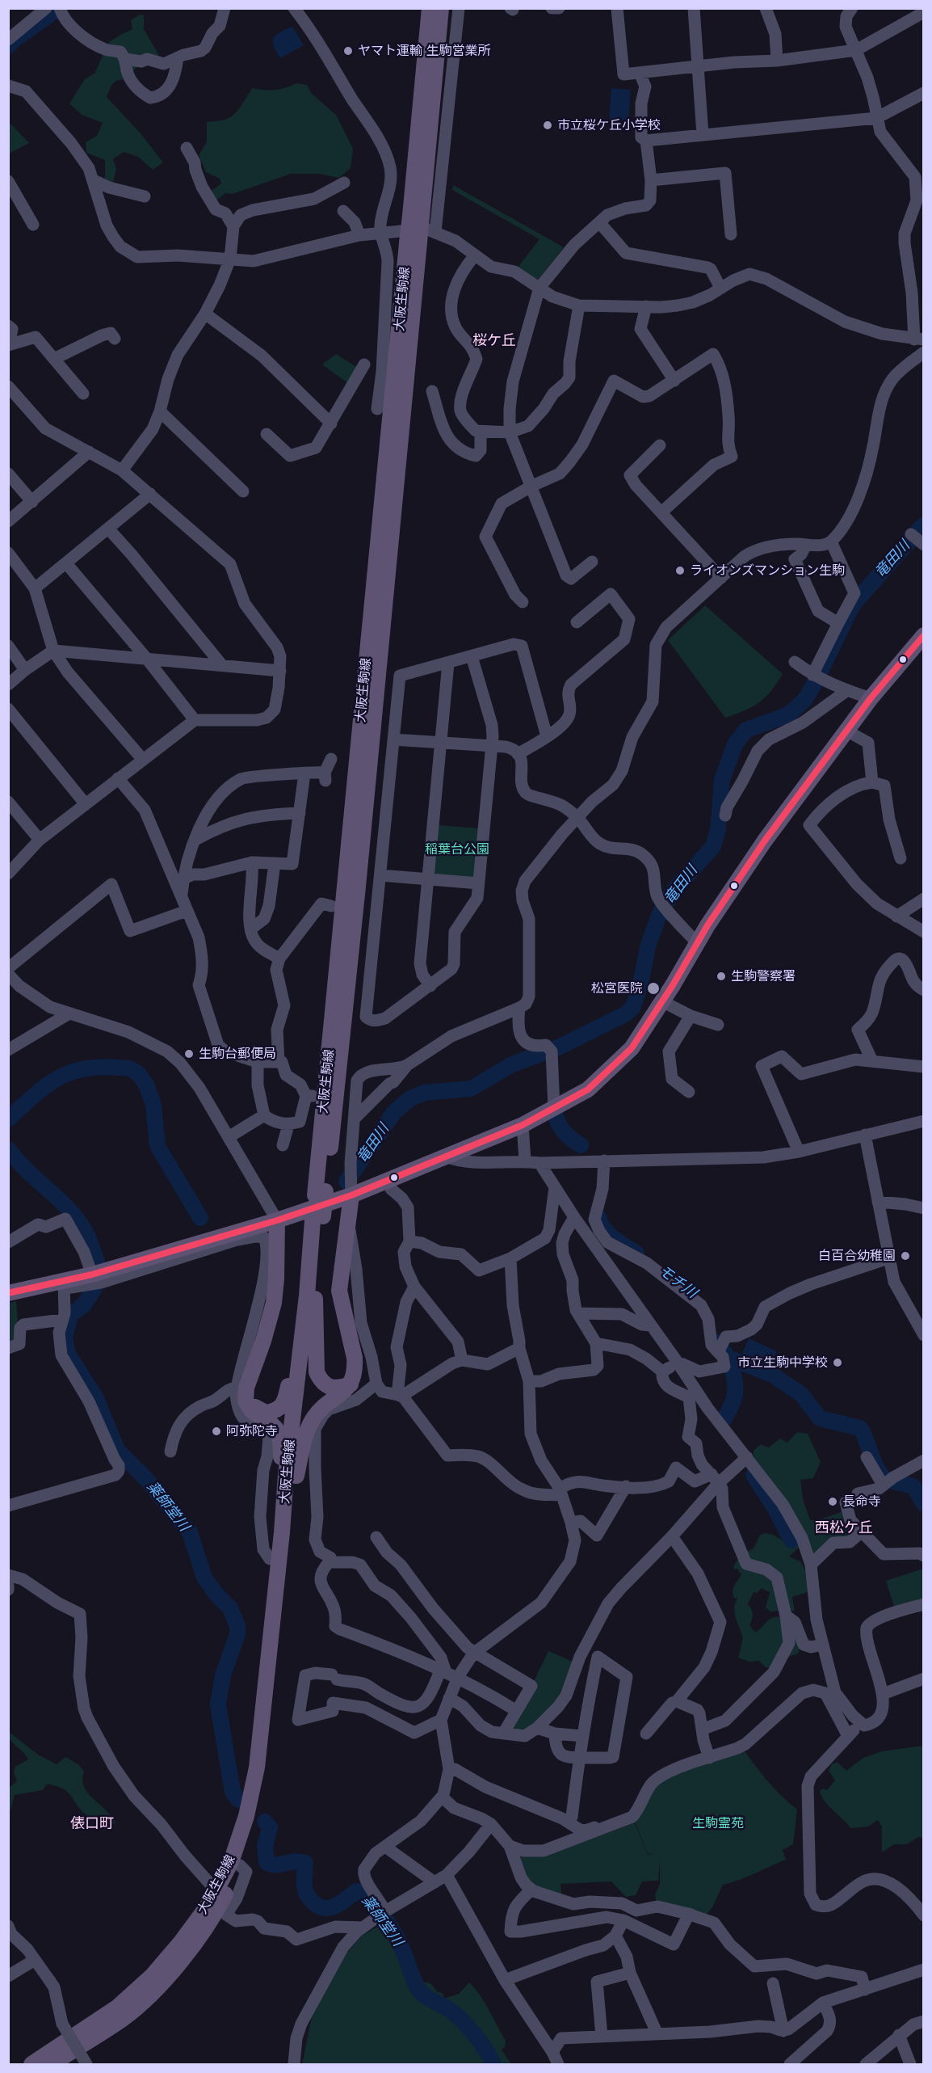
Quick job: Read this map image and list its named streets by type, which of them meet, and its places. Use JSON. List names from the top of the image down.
{
  "streets": {
    "main road": ["大阪生駒線"]
  },
  "districts": ["桜ケ丘", "西松ケ丘", "俵口町"],
  "water": ["竜田川", "モチ川", "薬師堂川"],
  "parks": ["稲葉台公園", "生駒霊苑"],
  "places": [
    "ヤマト運輸 生駒営業所",
    "市立桜ケ丘小学校",
    "ライオンズマンション生駒",
    "生駒警察署",
    "松宮医院",
    "生駒台郵便局",
    "白百合幼稚園",
    "市立生駒中学校",
    "阿弥陀寺",
    "長命寺"
  ]
}
